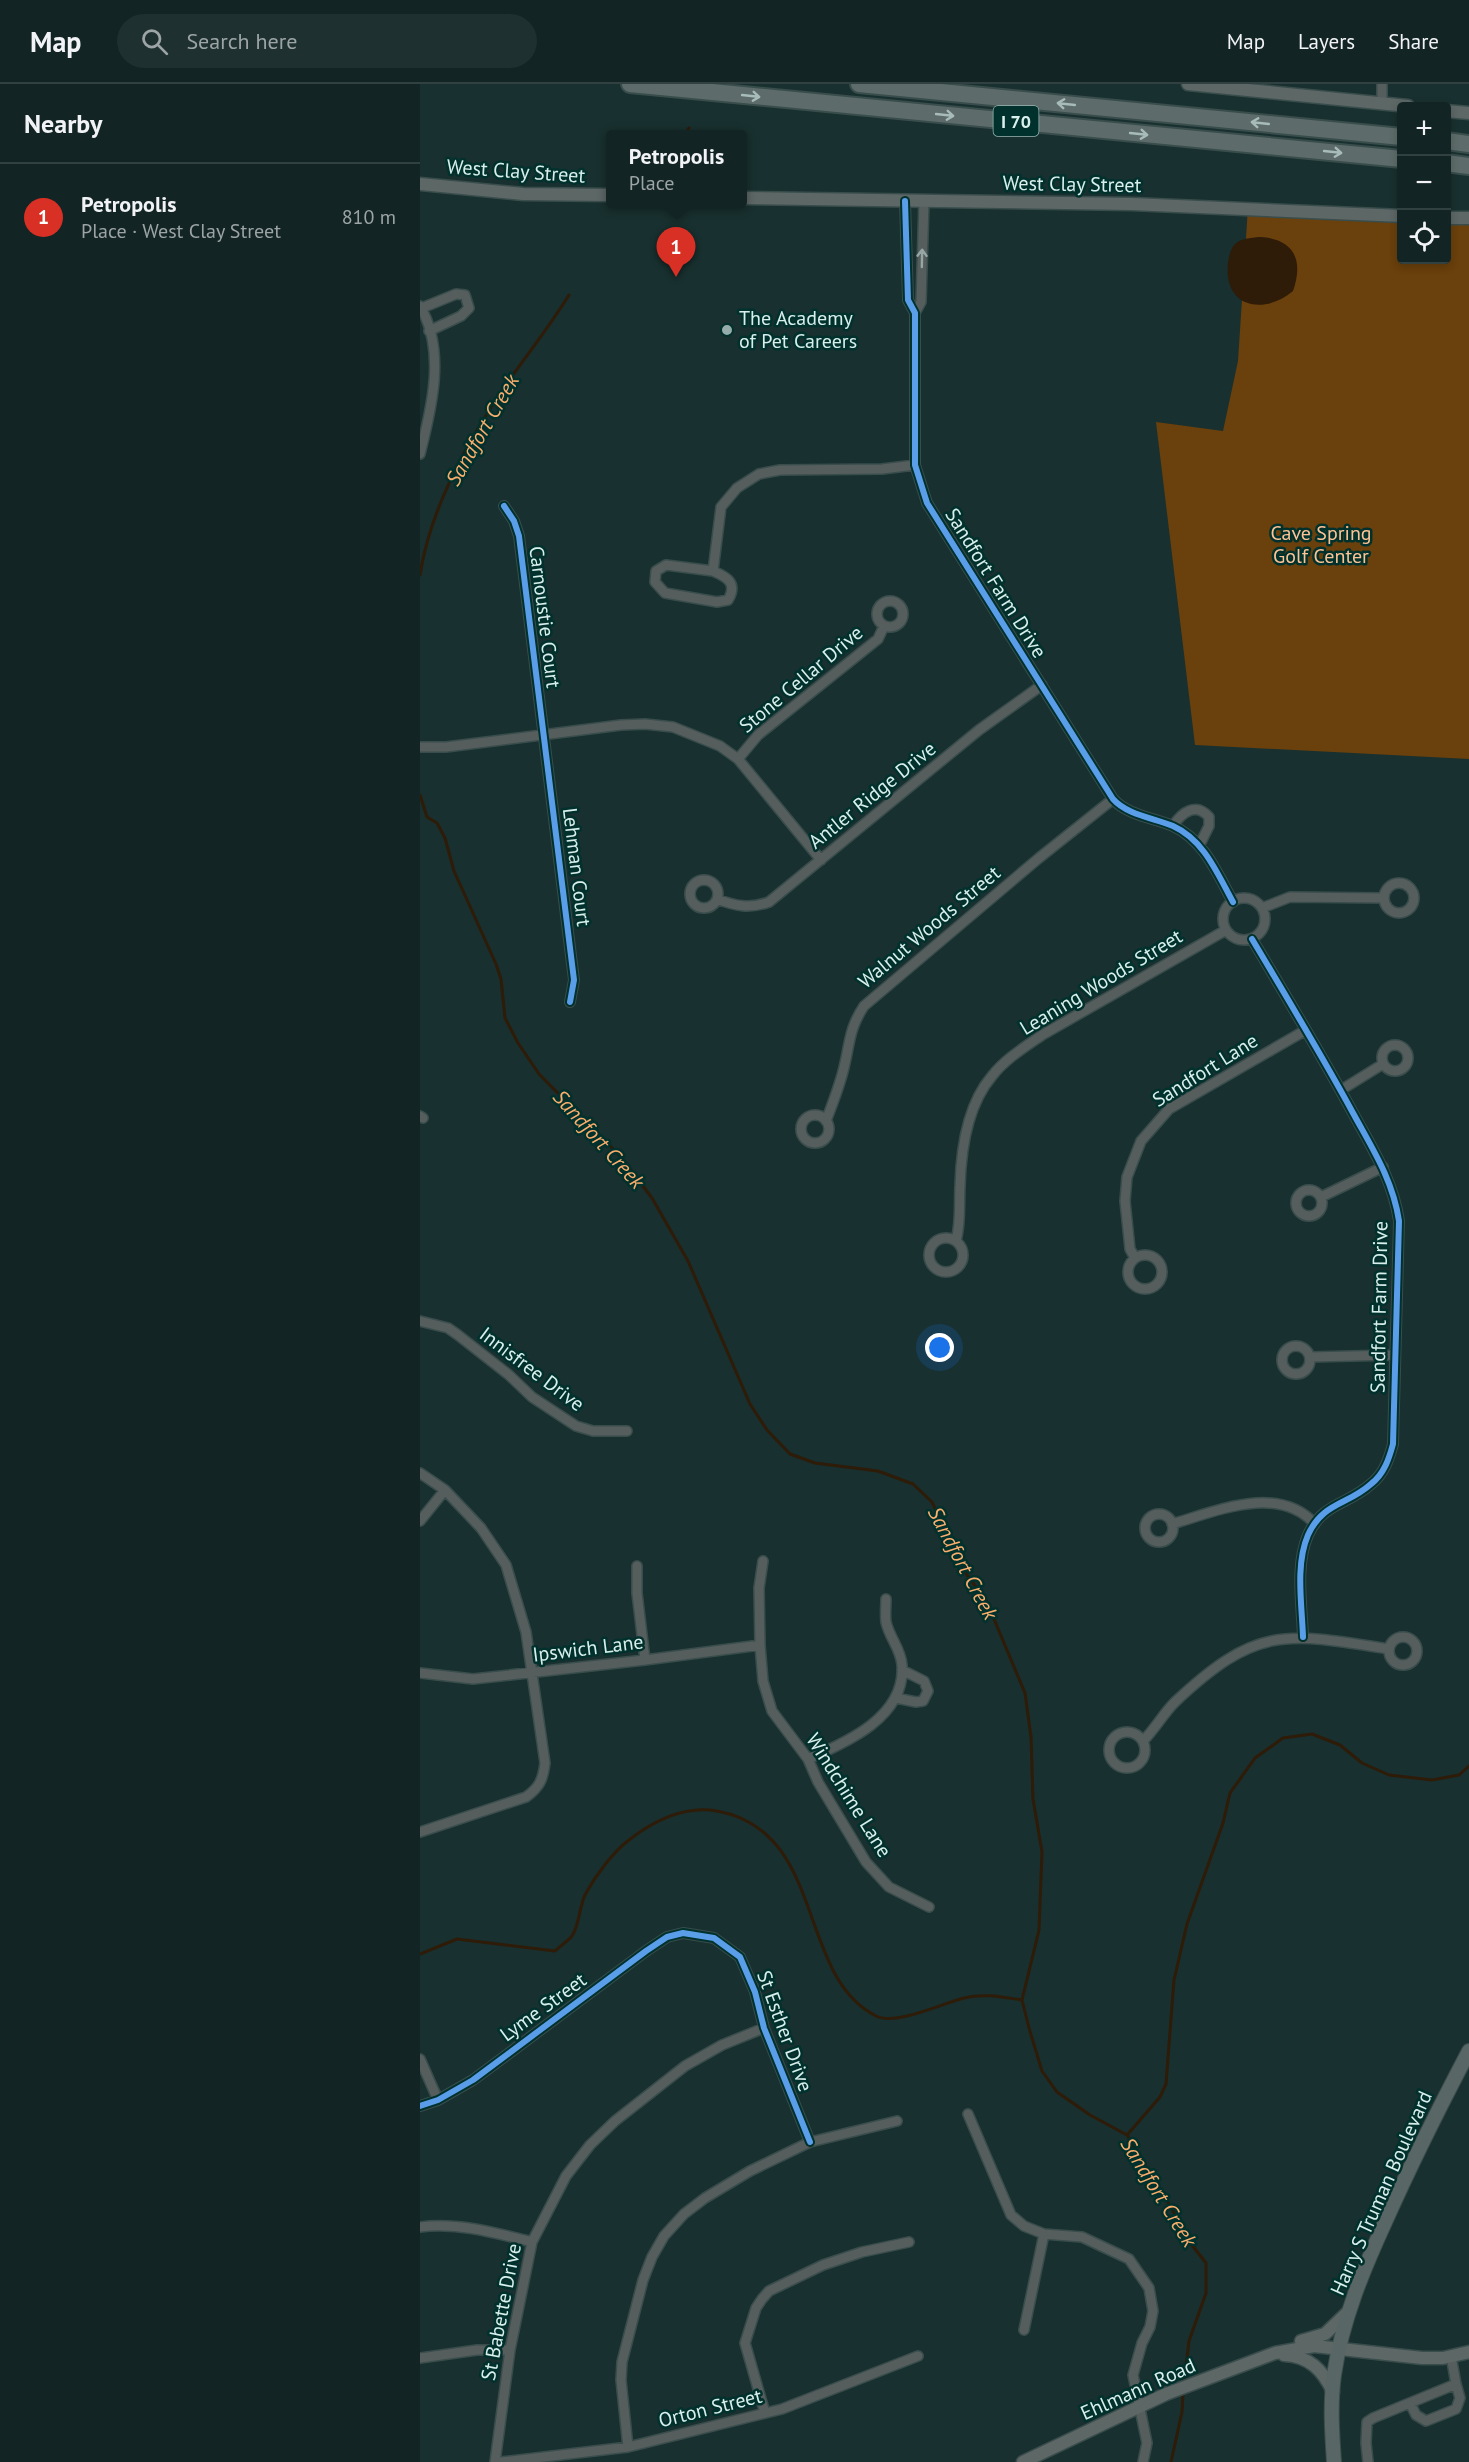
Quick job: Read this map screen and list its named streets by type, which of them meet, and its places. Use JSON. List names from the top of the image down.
{
  "streets": {
    "highway": ["I 70"],
    "main road": ["Harry S Truman Boulevard"],
    "street": [
      "West Clay Street",
      "Sandfort Farm Drive",
      "Carnoustie Court",
      "Stone Cellar Drive",
      "Antler Ridge Drive",
      "Lehman Court",
      "Walnut Woods Street",
      "Leaning Woods Street",
      "Sandfort Lane",
      "Innisfree Drive",
      "Ipswich Lane",
      "Windchime Lane",
      "Lyme Street",
      "St Esther Drive",
      "St Babette Drive",
      "Ehlmann Road",
      "Orton Street"
    ]
  },
  "crossings": [
    ["West Clay Street", "Sandfort Farm Drive"],
    ["Sandfort Farm Drive", "Antler Ridge Drive"],
    ["Sandfort Farm Drive", "Walnut Woods Street"],
    ["Sandfort Farm Drive", "Leaning Woods Street"],
    ["Sandfort Farm Drive", "Sandfort Lane"],
    ["Carnoustie Court", "Lehman Court"],
    ["Ipswich Lane", "Windchime Lane"],
    ["Lyme Street", "St Esther Drive"],
    ["St Esther Drive", "St Babette Drive"],
    ["Harry S Truman Boulevard", "Ehlmann Road"]
  ],
  "water": ["Sandfort Creek"],
  "parks": ["Cave Spring Golf Center"],
  "places": ["The Academy of Pet Careers"],
  "page": {
    "header": "Map",
    "search": "Search here",
    "nav": ["Map", "Layers", "Share"],
    "heading": "Nearby",
    "map_buttons": ["+", "−"],
    "popup": ["Petropolis", "Place"],
    "list": [
      {
        "mark": "1",
        "name": "Petropolis",
        "note": "Place · West Clay Street",
        "value": "810 m"
      }
    ],
    "pins": "1"
  }
}
